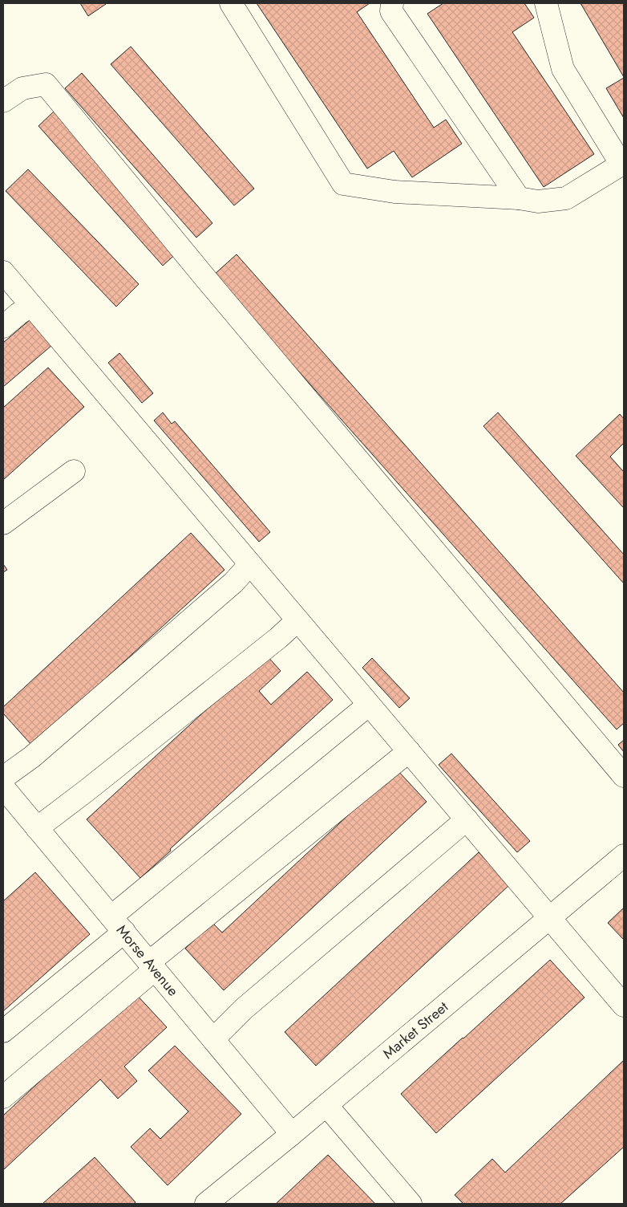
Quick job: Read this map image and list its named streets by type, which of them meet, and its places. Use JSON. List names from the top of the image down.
{
  "streets": {
    "street": ["Morse Avenue", "Market Street"]
  },
  "crossings": [
    ["Morse Avenue", "Market Street"]
  ]
}
